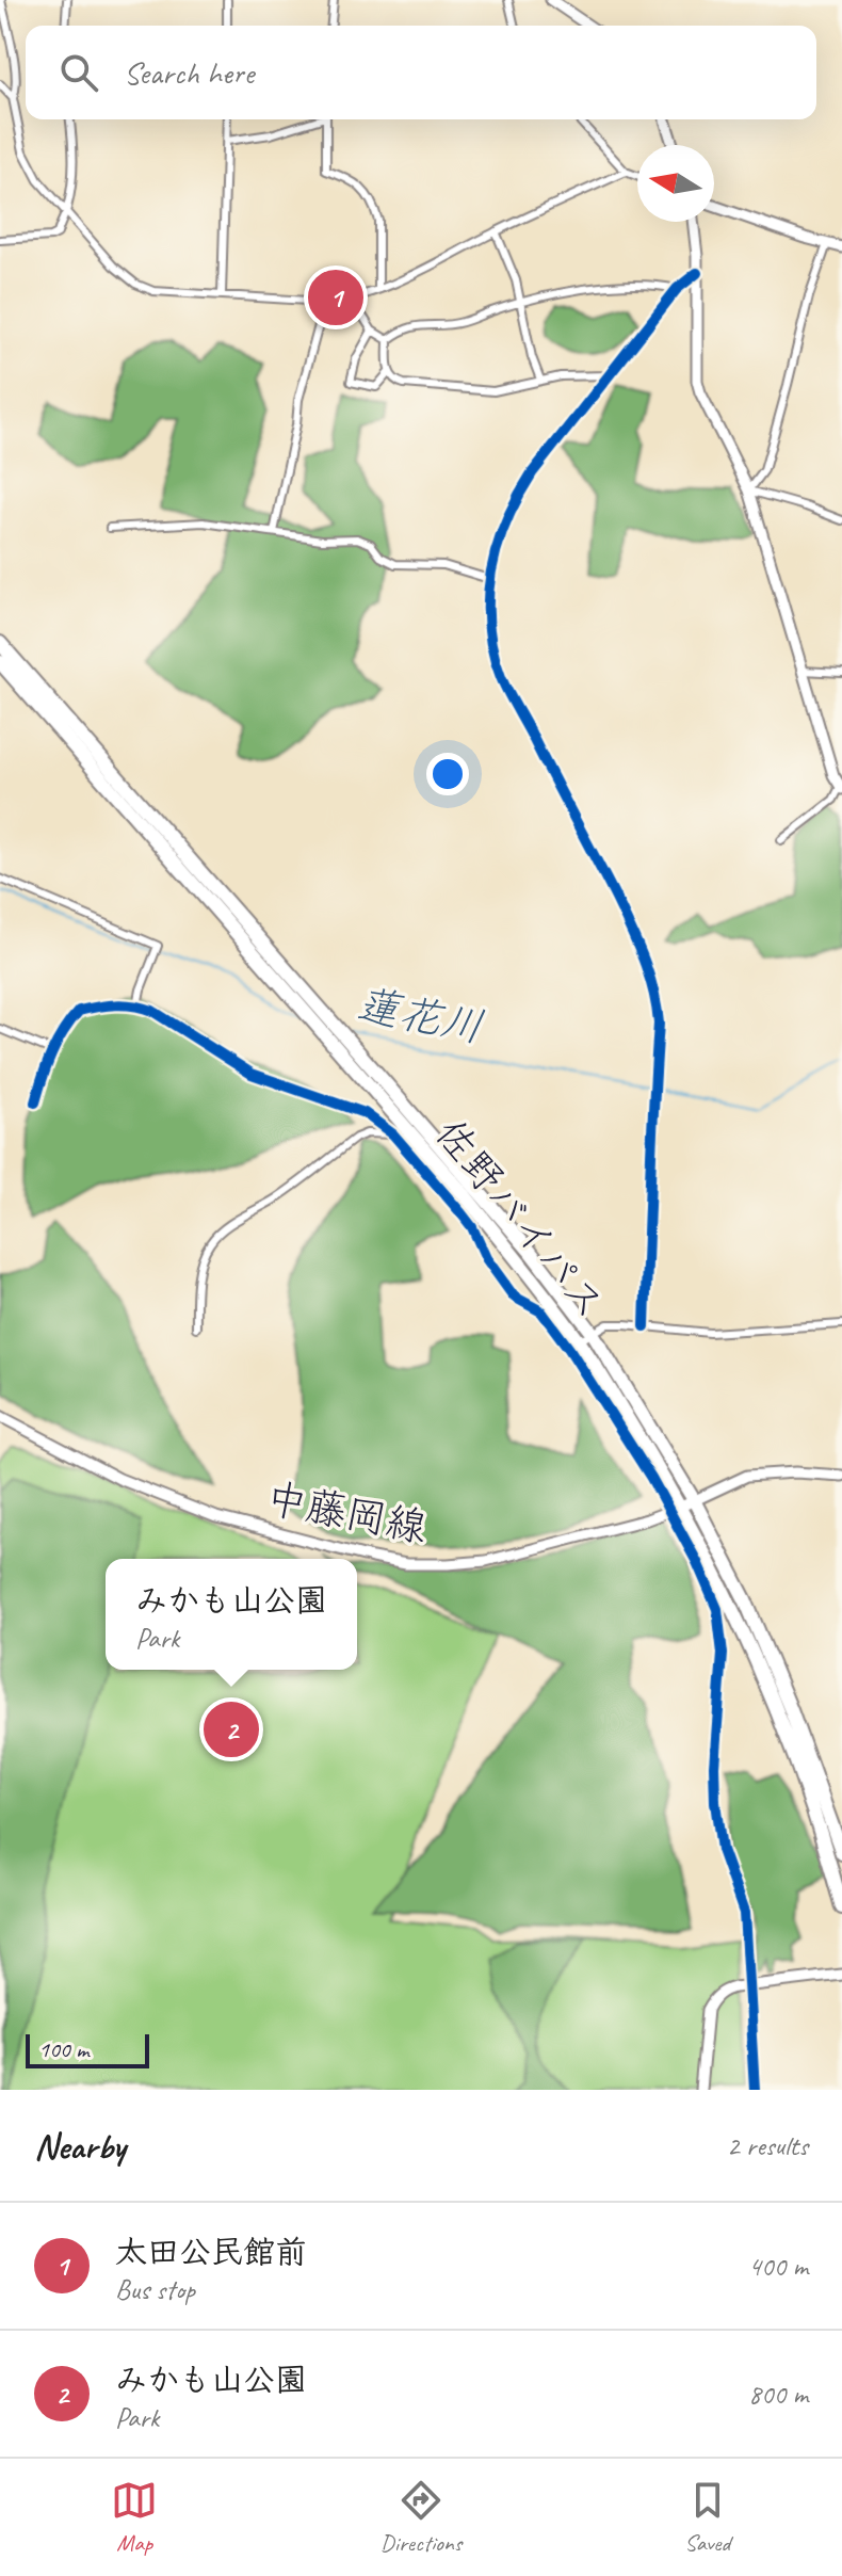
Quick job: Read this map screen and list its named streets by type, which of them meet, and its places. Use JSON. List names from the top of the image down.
{
  "streets": {
    "highway": ["佐野バイパス"],
    "street": ["中藤岡線"]
  },
  "crossings": [
    ["佐野バイパス", "中藤岡線"]
  ],
  "water": ["蓮花川"],
  "scale_bar": "100 m",
  "north": "left",
  "page": {
    "search": "Search here",
    "pins": ["1", "2"],
    "popup": ["みかも山公園", "Park"],
    "scale": "100 m",
    "heading": ["Nearby", "2 results"],
    "list": [
      {
        "mark": "1",
        "name": "太田公民館前",
        "note": "Bus stop",
        "value": "400 m"
      },
      {
        "mark": "2",
        "name": "みかも山公園",
        "note": "Park",
        "value": "800 m"
      }
    ],
    "nav": ["Map", "Directions", "Saved"]
  }
}
